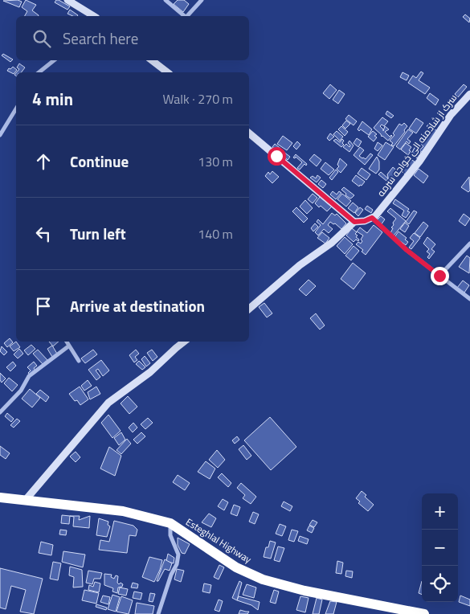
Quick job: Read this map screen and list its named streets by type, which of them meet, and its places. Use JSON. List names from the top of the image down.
{
  "streets": {
    "highway": ["Esteghlal Highway"],
    "street": ["سرک از شادمنه الی خواجه سرمه"]
  },
  "page": {
    "search": "Search here",
    "heading": ["4 min", "Walk · 270 m"],
    "list": [
      ["Continue", "130 m"],
      ["Turn left", "140 m"],
      "Arrive at destination"
    ],
    "map_buttons": ["+", "−"]
  }
}
